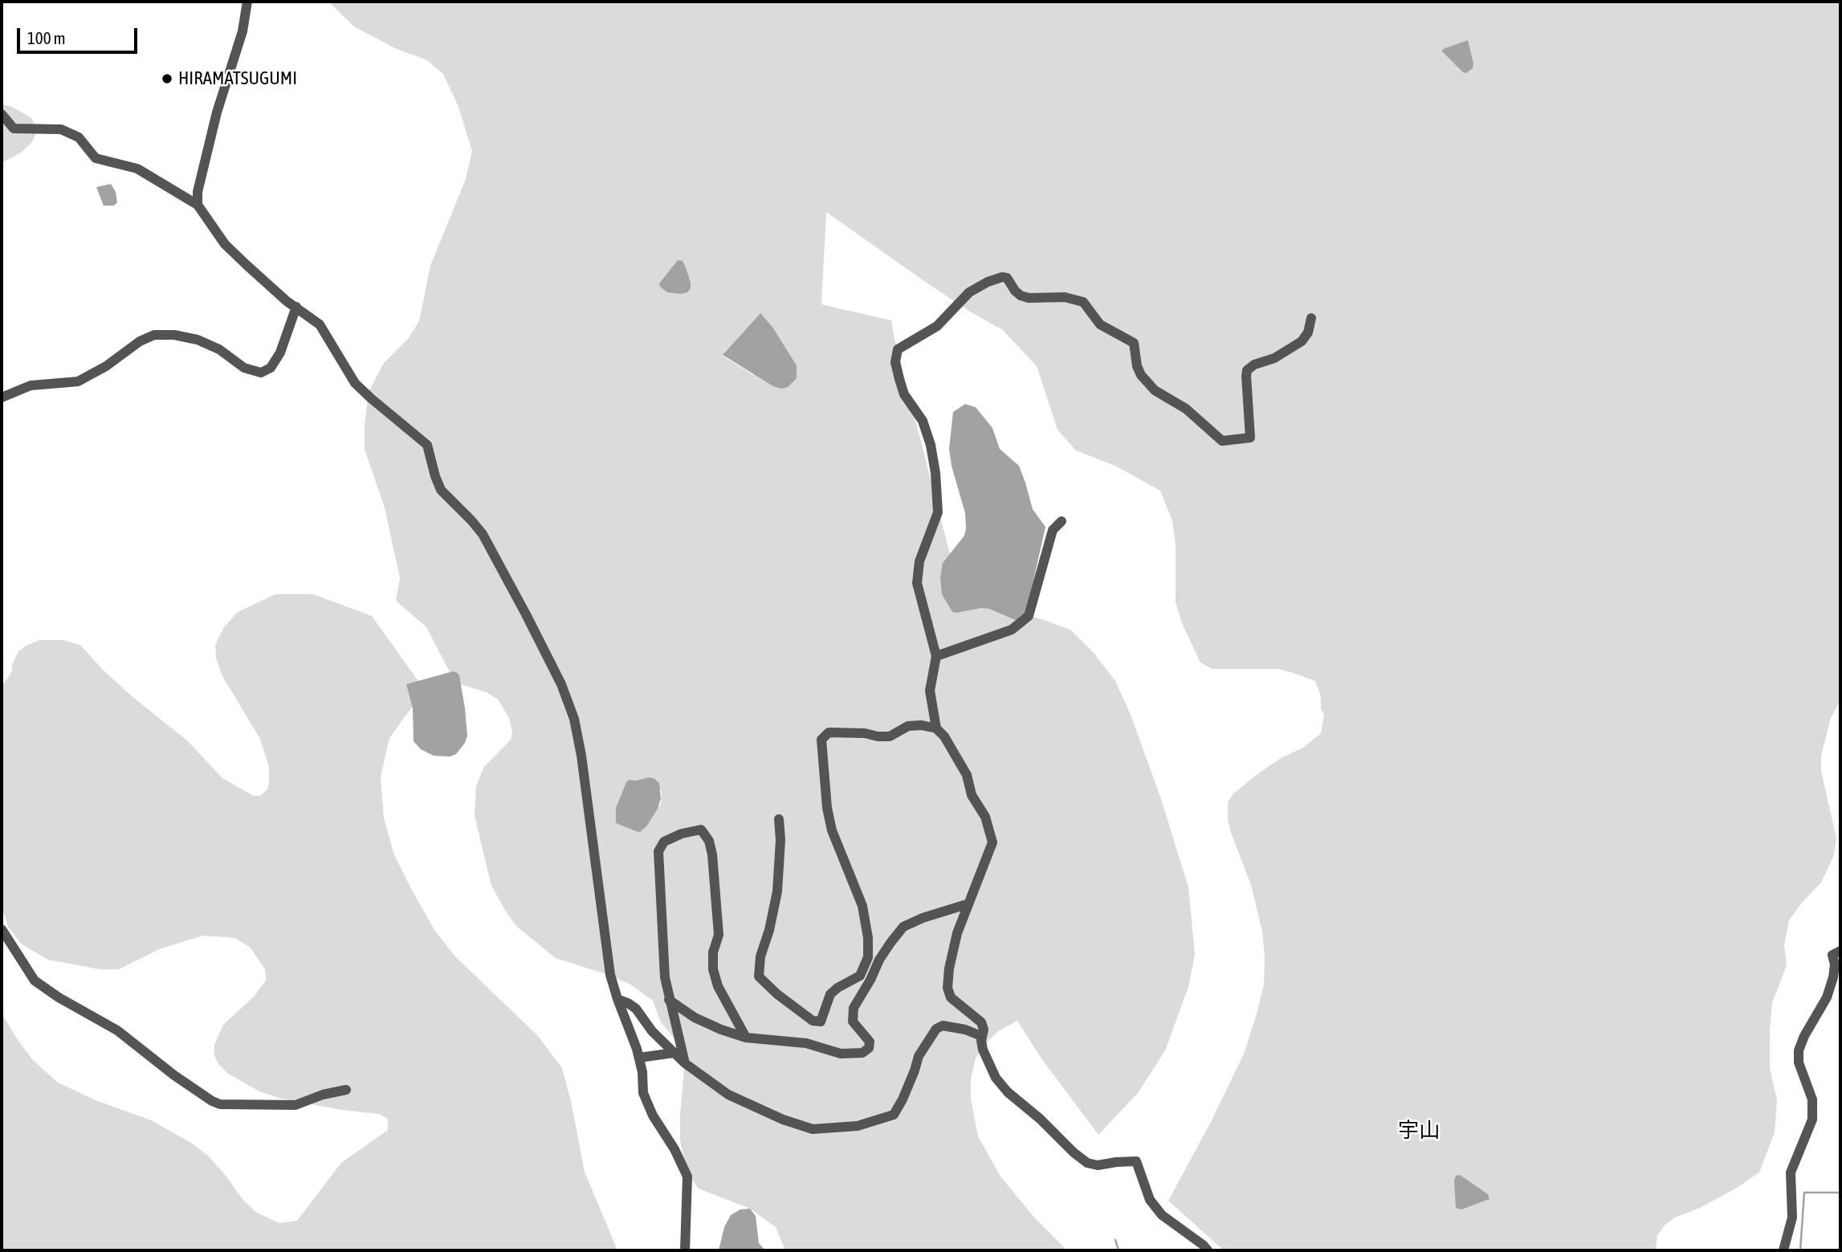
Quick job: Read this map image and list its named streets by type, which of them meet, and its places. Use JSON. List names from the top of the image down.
{
  "districts": ["宇山"],
  "places": ["HIRAMATSUGUMI"],
  "scale_bar": "100 m"
}
